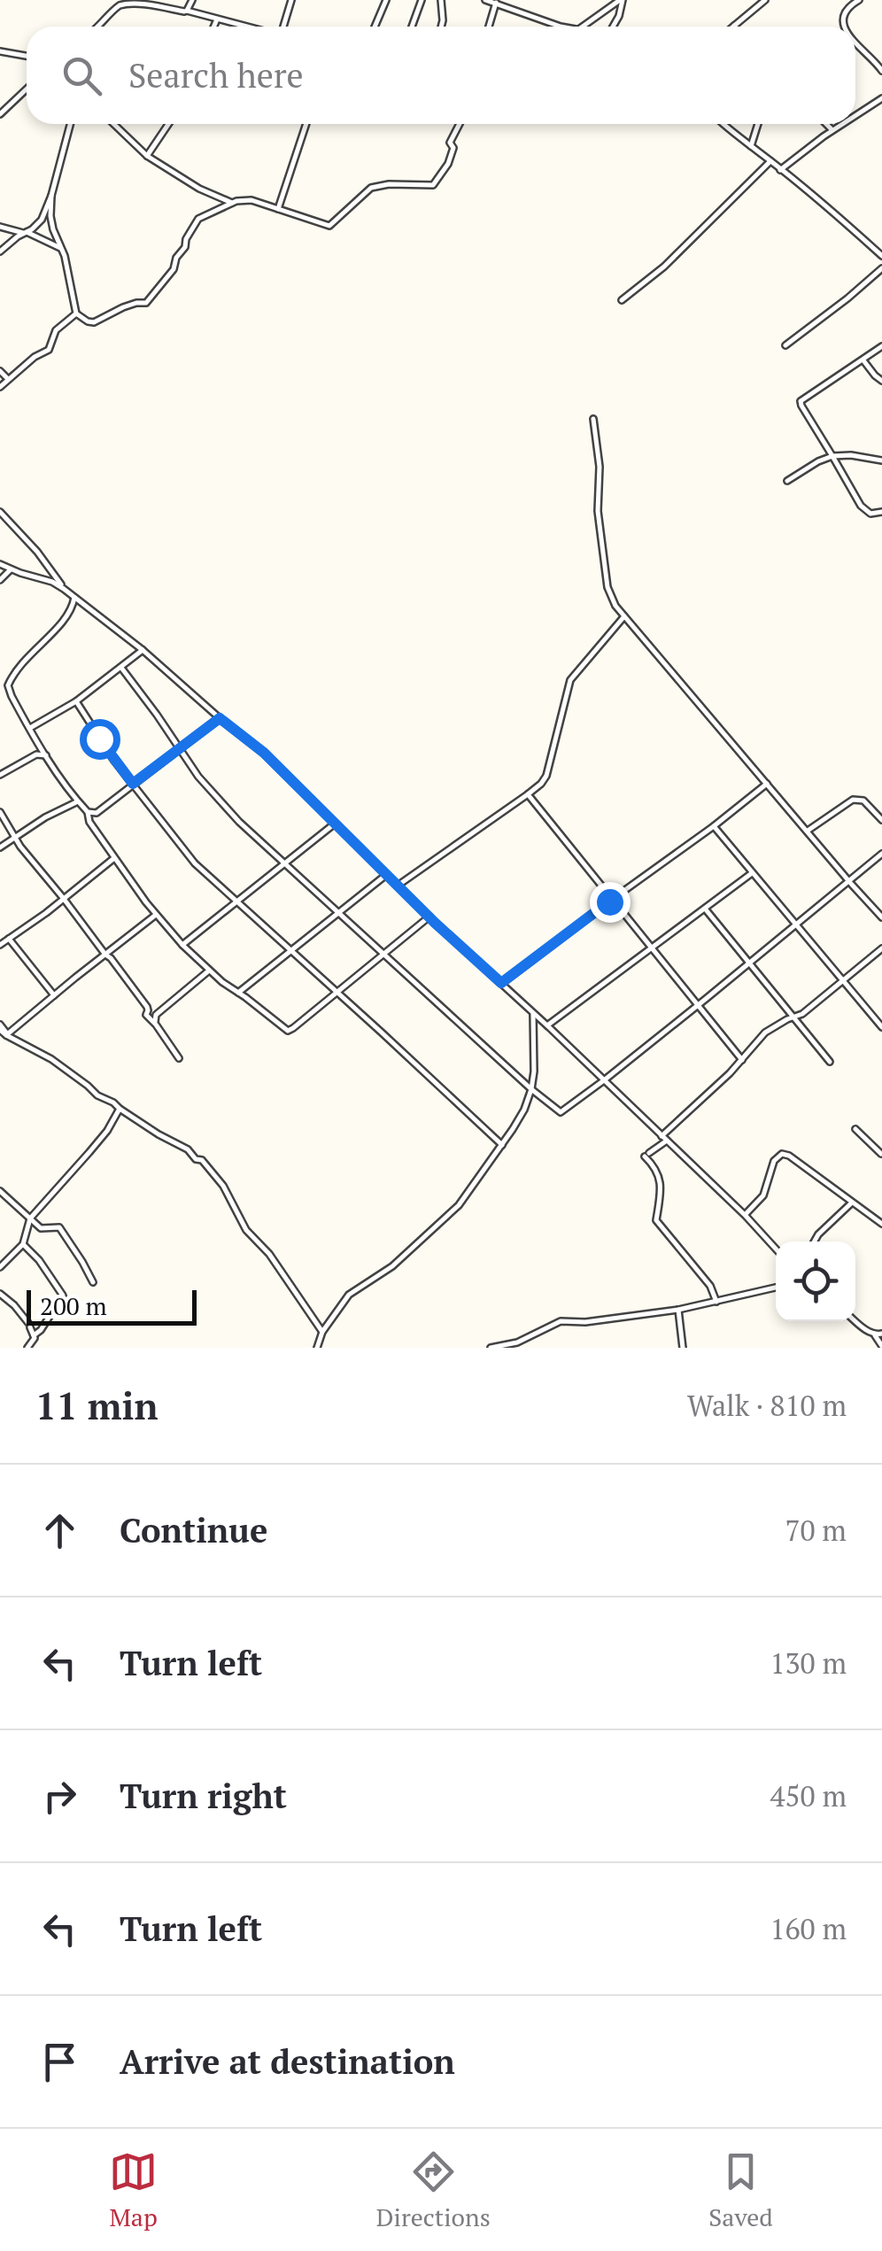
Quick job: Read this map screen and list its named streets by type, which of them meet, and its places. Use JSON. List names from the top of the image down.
{
  "scale_bar": "200 m",
  "page": {
    "search": "Search here",
    "scale": "200 m",
    "heading": ["11 min", "Walk · 810 m"],
    "list": [
      ["Continue", "70 m"],
      ["Turn left", "130 m"],
      ["Turn right", "450 m"],
      ["Turn left", "160 m"],
      "Arrive at destination"
    ],
    "nav": ["Map", "Directions", "Saved"]
  }
}
